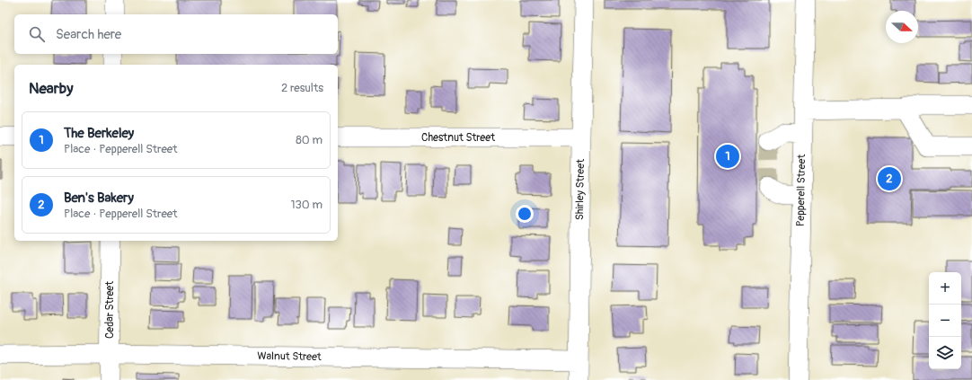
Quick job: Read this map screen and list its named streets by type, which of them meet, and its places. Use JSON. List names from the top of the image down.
{
  "streets": {
    "street": [
      "Chestnut Street",
      "Shirley Street",
      "Pepperell Street",
      "Cedar Street",
      "Walnut Street"
    ]
  },
  "crossings": [
    ["Chestnut Street", "Shirley Street"],
    ["Shirley Street", "Walnut Street"],
    ["Cedar Street", "Walnut Street"]
  ],
  "north": "right",
  "page": {
    "search": "Search here",
    "heading": ["Nearby", "2 results"],
    "list": [
      {
        "mark": "1",
        "name": "The Berkeley",
        "note": "Place · Pepperell Street",
        "value": "80 m"
      },
      {
        "mark": "2",
        "name": "Ben's Bakery",
        "note": "Place · Pepperell Street",
        "value": "130 m"
      }
    ],
    "pins": ["1", "2"],
    "map_buttons": ["+", "−"]
  }
}
